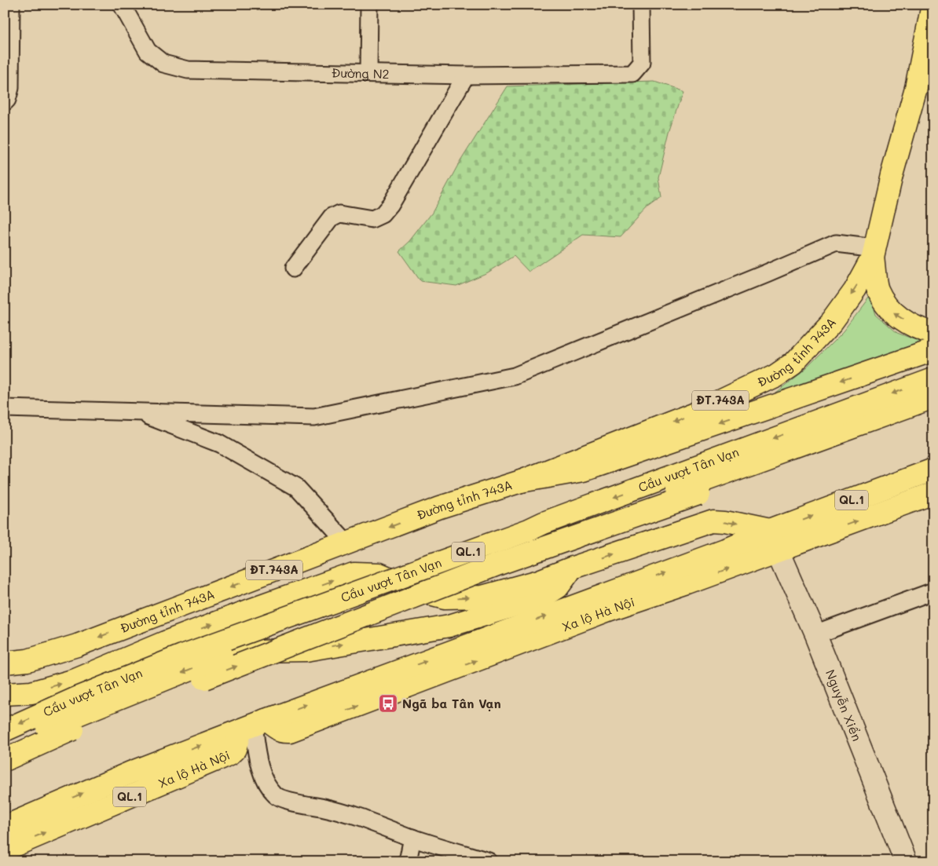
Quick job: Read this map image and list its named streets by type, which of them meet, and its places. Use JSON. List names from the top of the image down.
{
  "streets": {
    "main road": [
      "Đường tỉnh 743A",
      "ĐT.743A",
      "Cầu vượt Tân Vạn",
      "QL.1",
      "Xa lộ Hà Nội",
      "Nguyễn Xiển"
    ],
    "street": ["Đường N2"]
  },
  "crossings": [
    ["ĐT.743A", "Xa lộ Hà Nội"],
    ["Xa lộ Hà Nội", "Nguyễn Xiển"]
  ],
  "places": {
    "bus stop": ["Ngã ba Tân Vạn"]
  }
}
